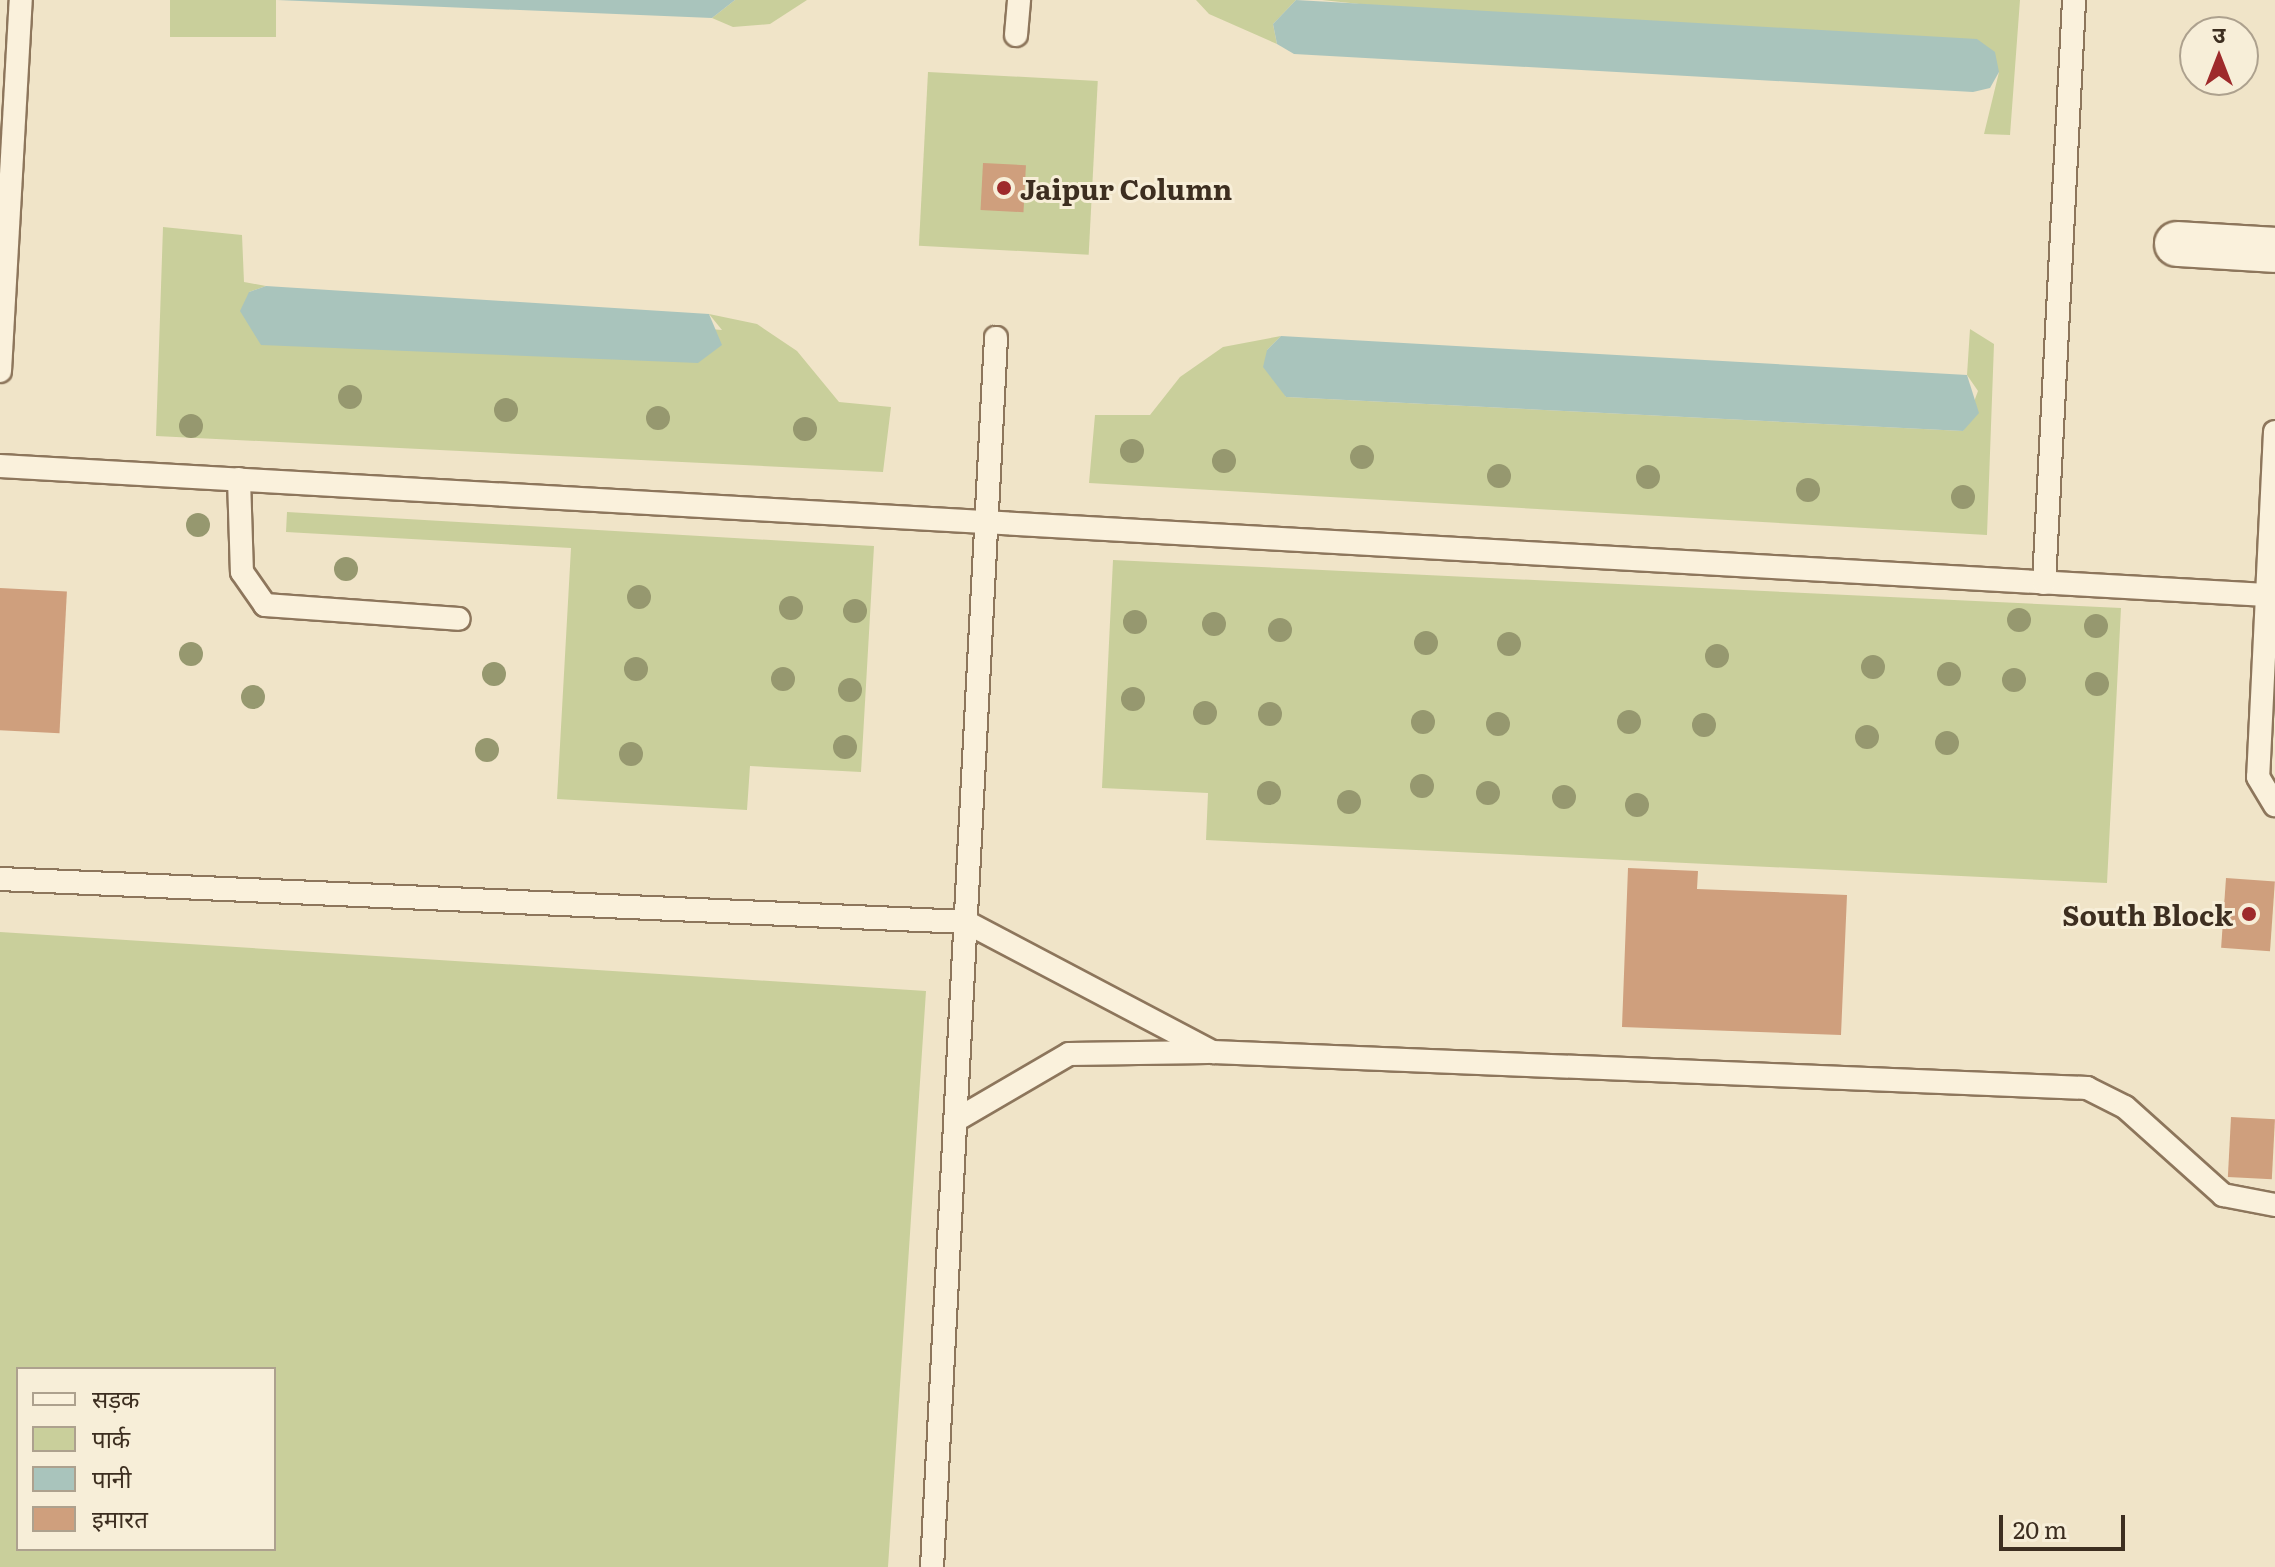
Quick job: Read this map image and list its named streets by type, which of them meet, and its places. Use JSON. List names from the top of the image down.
{
  "places": ["Jaipur Column", "South Block"],
  "legend": [
    "सड़क",
    "पार्क",
    "पानी",
    "इमारत"
  ],
  "scale_bar": "20 m",
  "north": "top"
}
